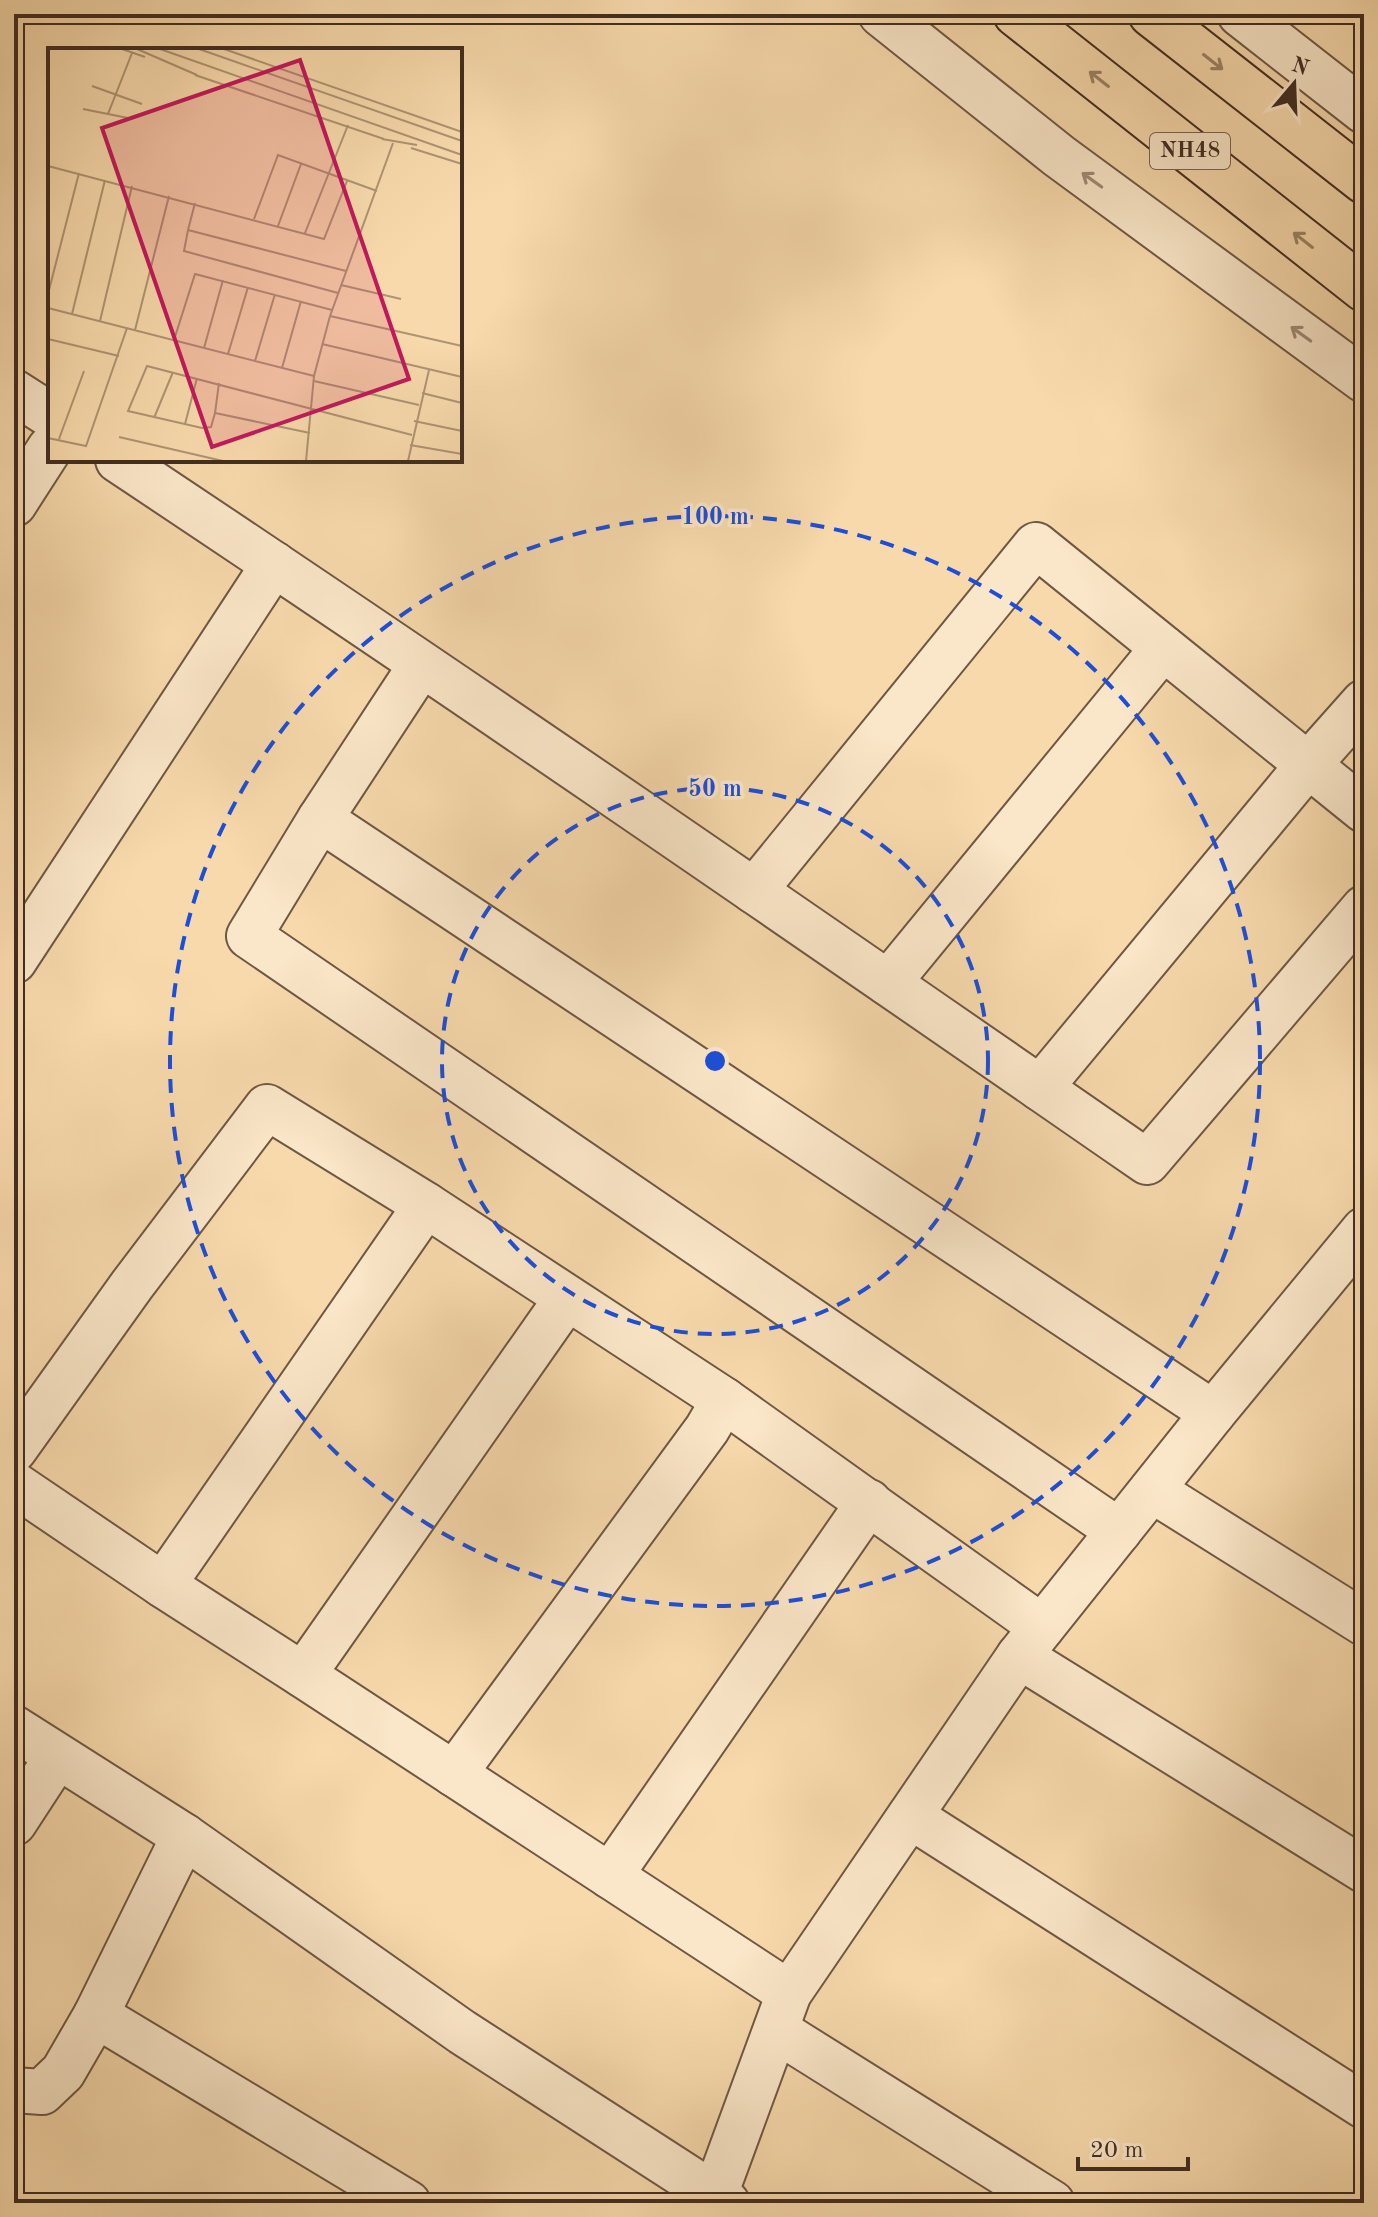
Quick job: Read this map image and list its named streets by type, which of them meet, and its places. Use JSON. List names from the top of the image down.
{
  "streets": {
    "highway": ["NH48"]
  },
  "scale_bar": "20 m",
  "north": "top",
  "rings": ["100 m", "50 m"]
}
